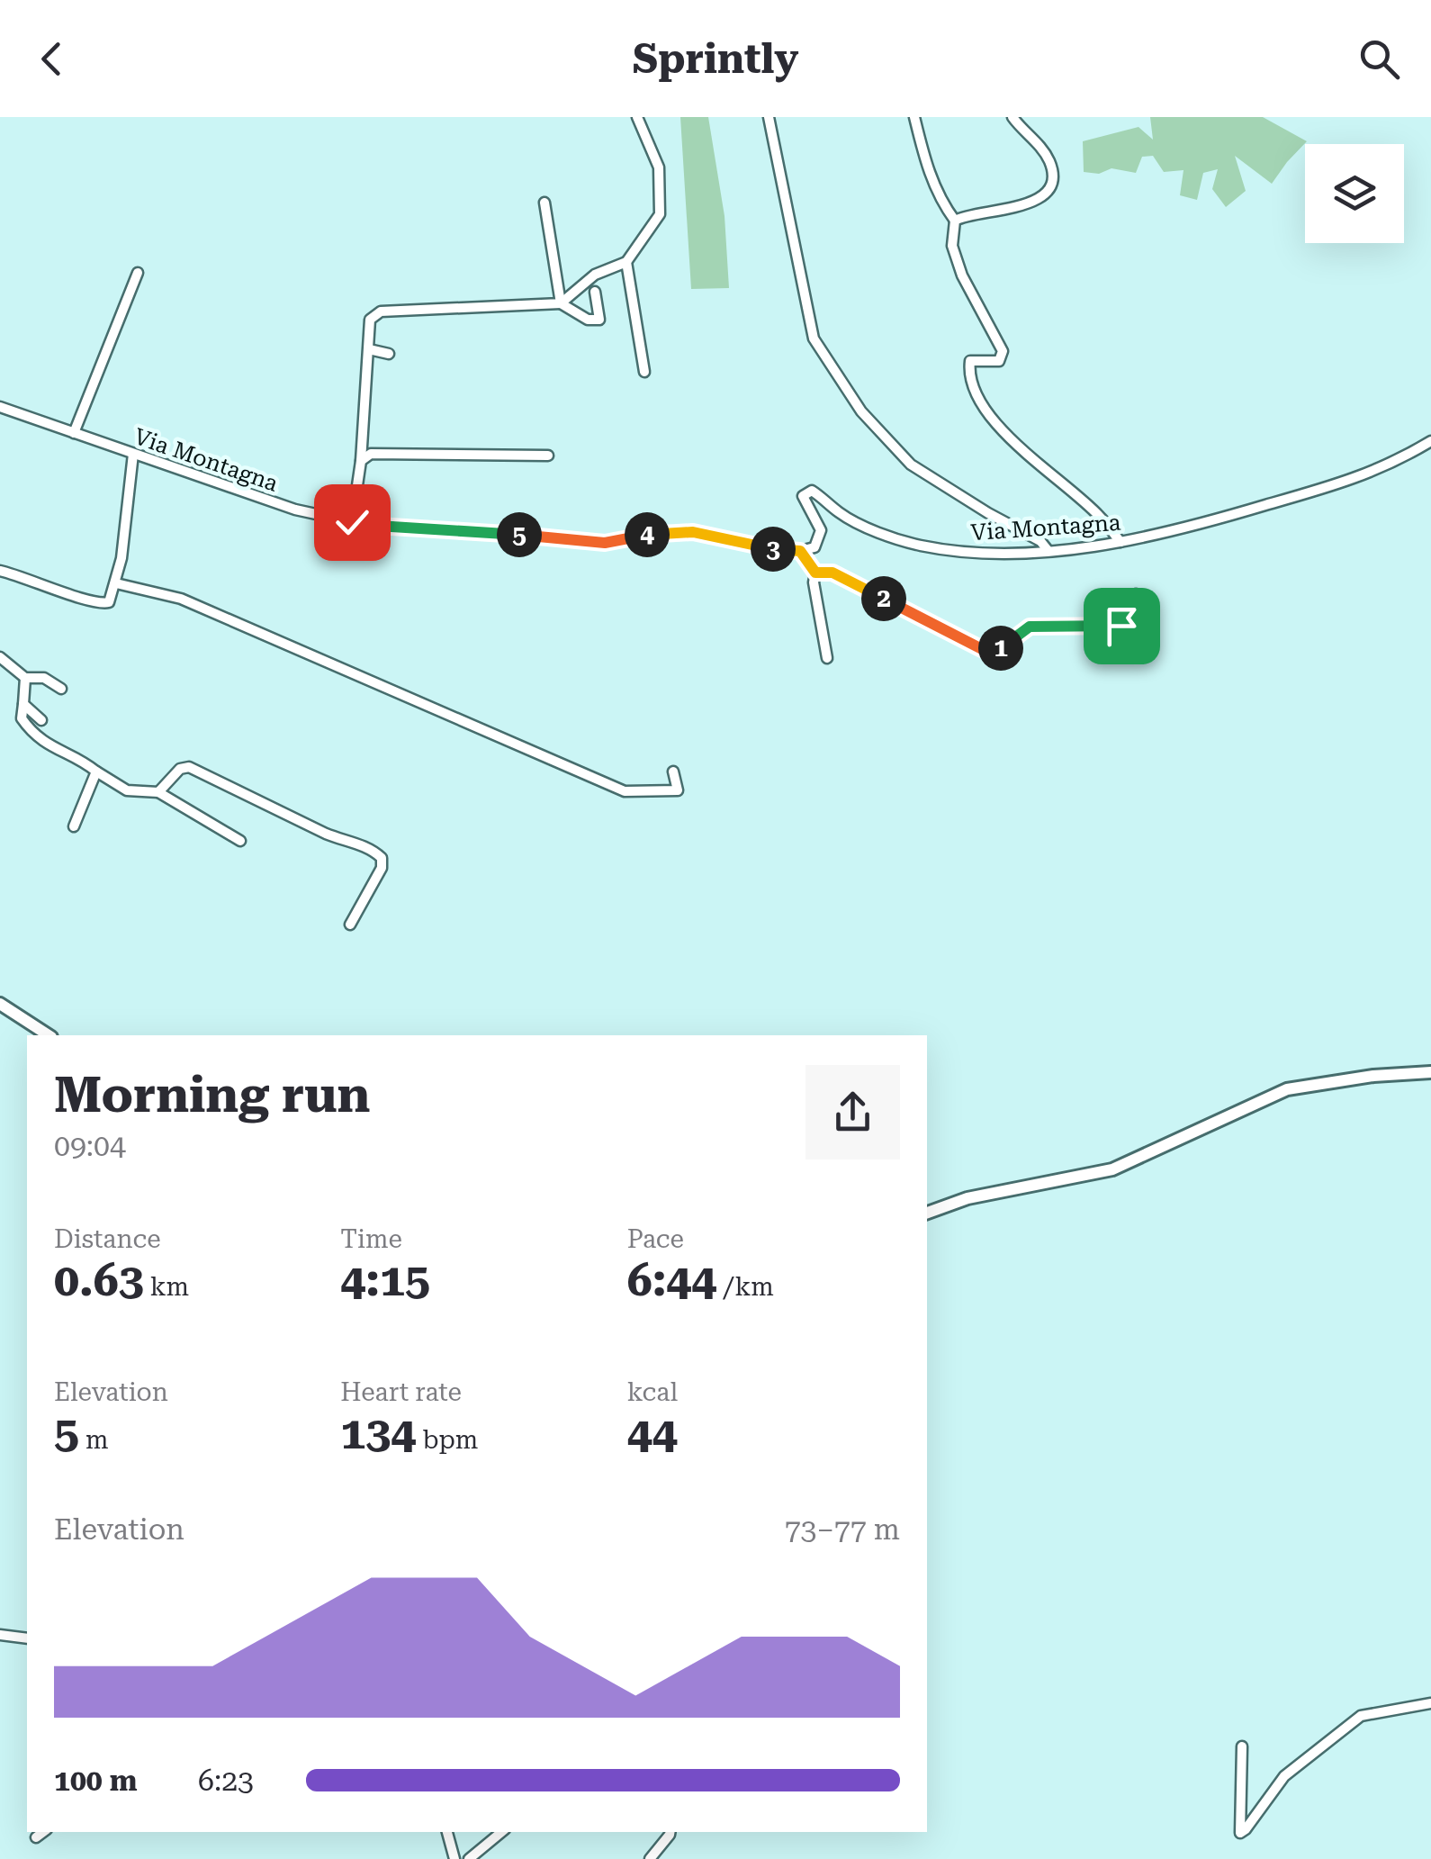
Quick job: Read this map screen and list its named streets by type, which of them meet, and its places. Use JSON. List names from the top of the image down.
{
  "streets": {
    "street": ["Via Montagna"]
  },
  "page": {
    "header": "Sprintly",
    "pins": [
      "4",
      "5",
      "3",
      "2",
      "1"
    ],
    "heading": ["Morning run", "09:04"],
    "stats": [
      ["Distance", "0.63 km"],
      ["Time", "4:15"],
      ["Pace", "6:44 /km"],
      ["Elevation", "5 m"],
      ["Heart rate", "134 bpm"],
      ["kcal", "44"]
    ],
    "chart": ["Elevation", "73–77 m"],
    "list": [
      {
        "name": "100 m",
        "note": "6:23"
      }
    ]
  }
}
